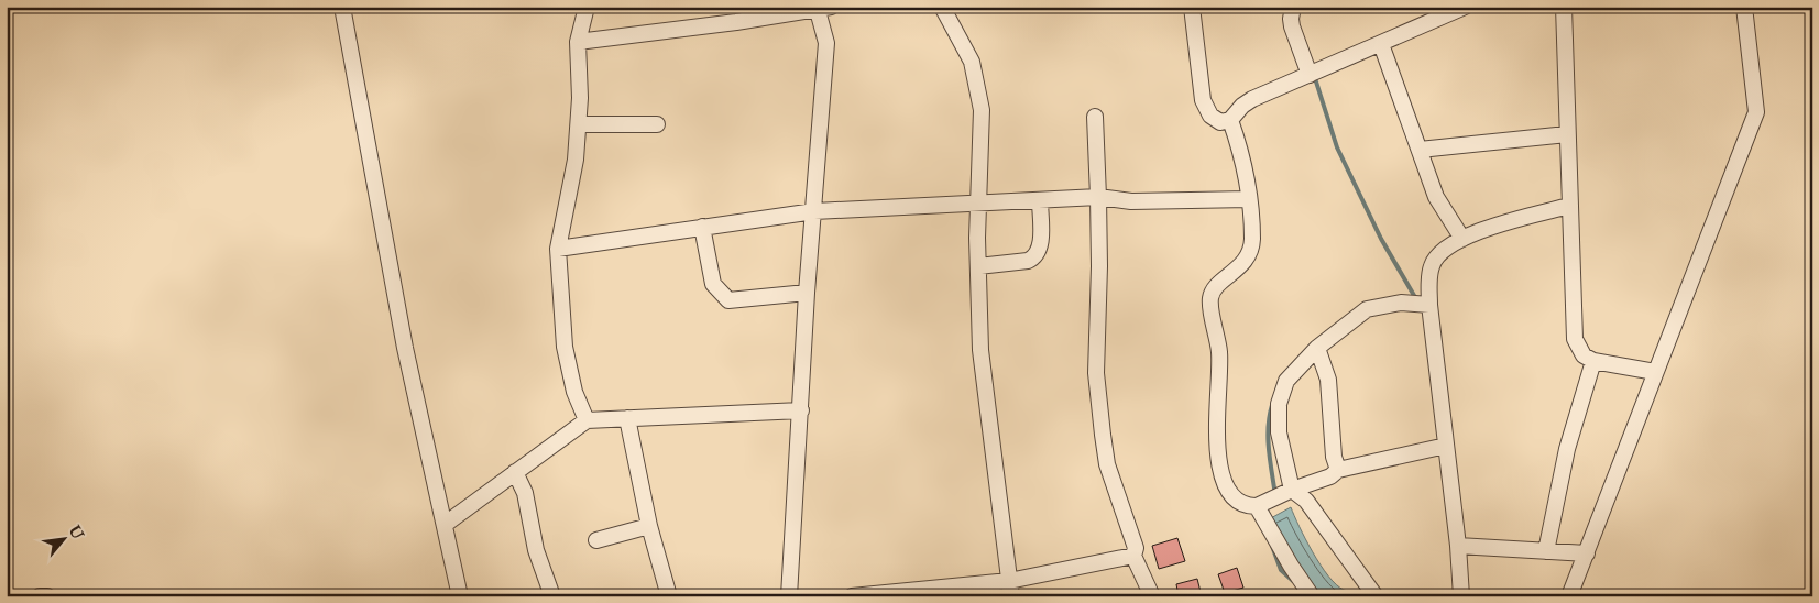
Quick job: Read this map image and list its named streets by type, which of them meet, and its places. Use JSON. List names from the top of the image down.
{
  "north": "top right"
}
